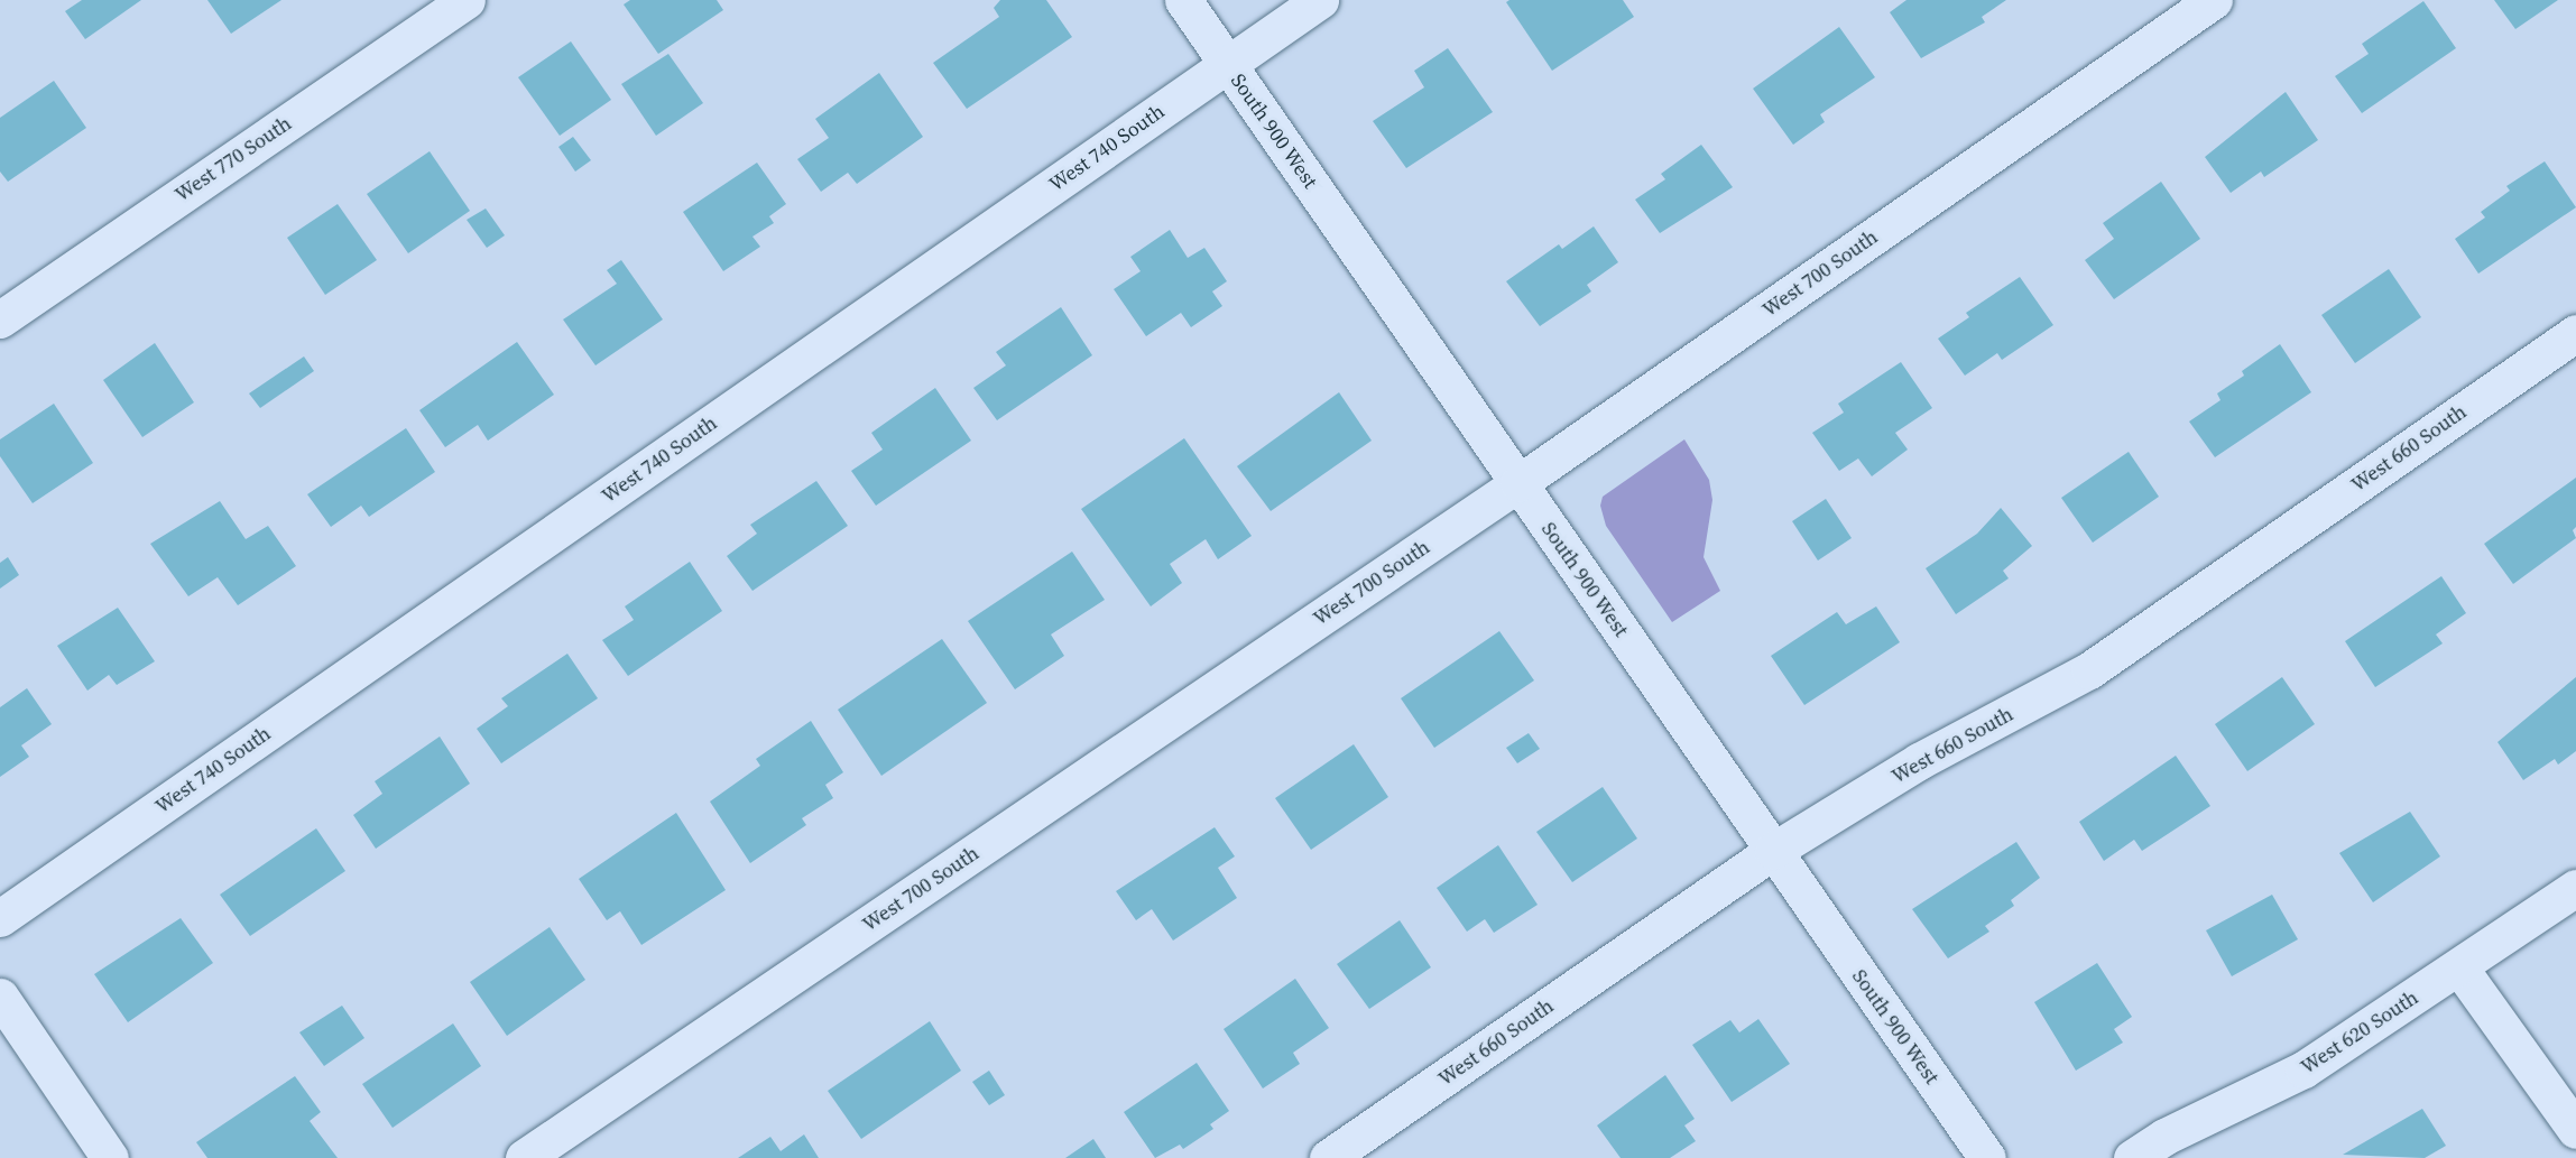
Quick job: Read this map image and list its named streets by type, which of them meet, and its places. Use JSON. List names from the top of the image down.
{
  "streets": {
    "street": [
      "South 900 West",
      "West 740 South",
      "West 770 South",
      "West 700 South",
      "West 660 South",
      "West 620 South"
    ]
  },
  "crossings": [
    ["South 900 West", "West 740 South"],
    ["South 900 West", "West 700 South"],
    ["South 900 West", "West 660 South"]
  ]
}
